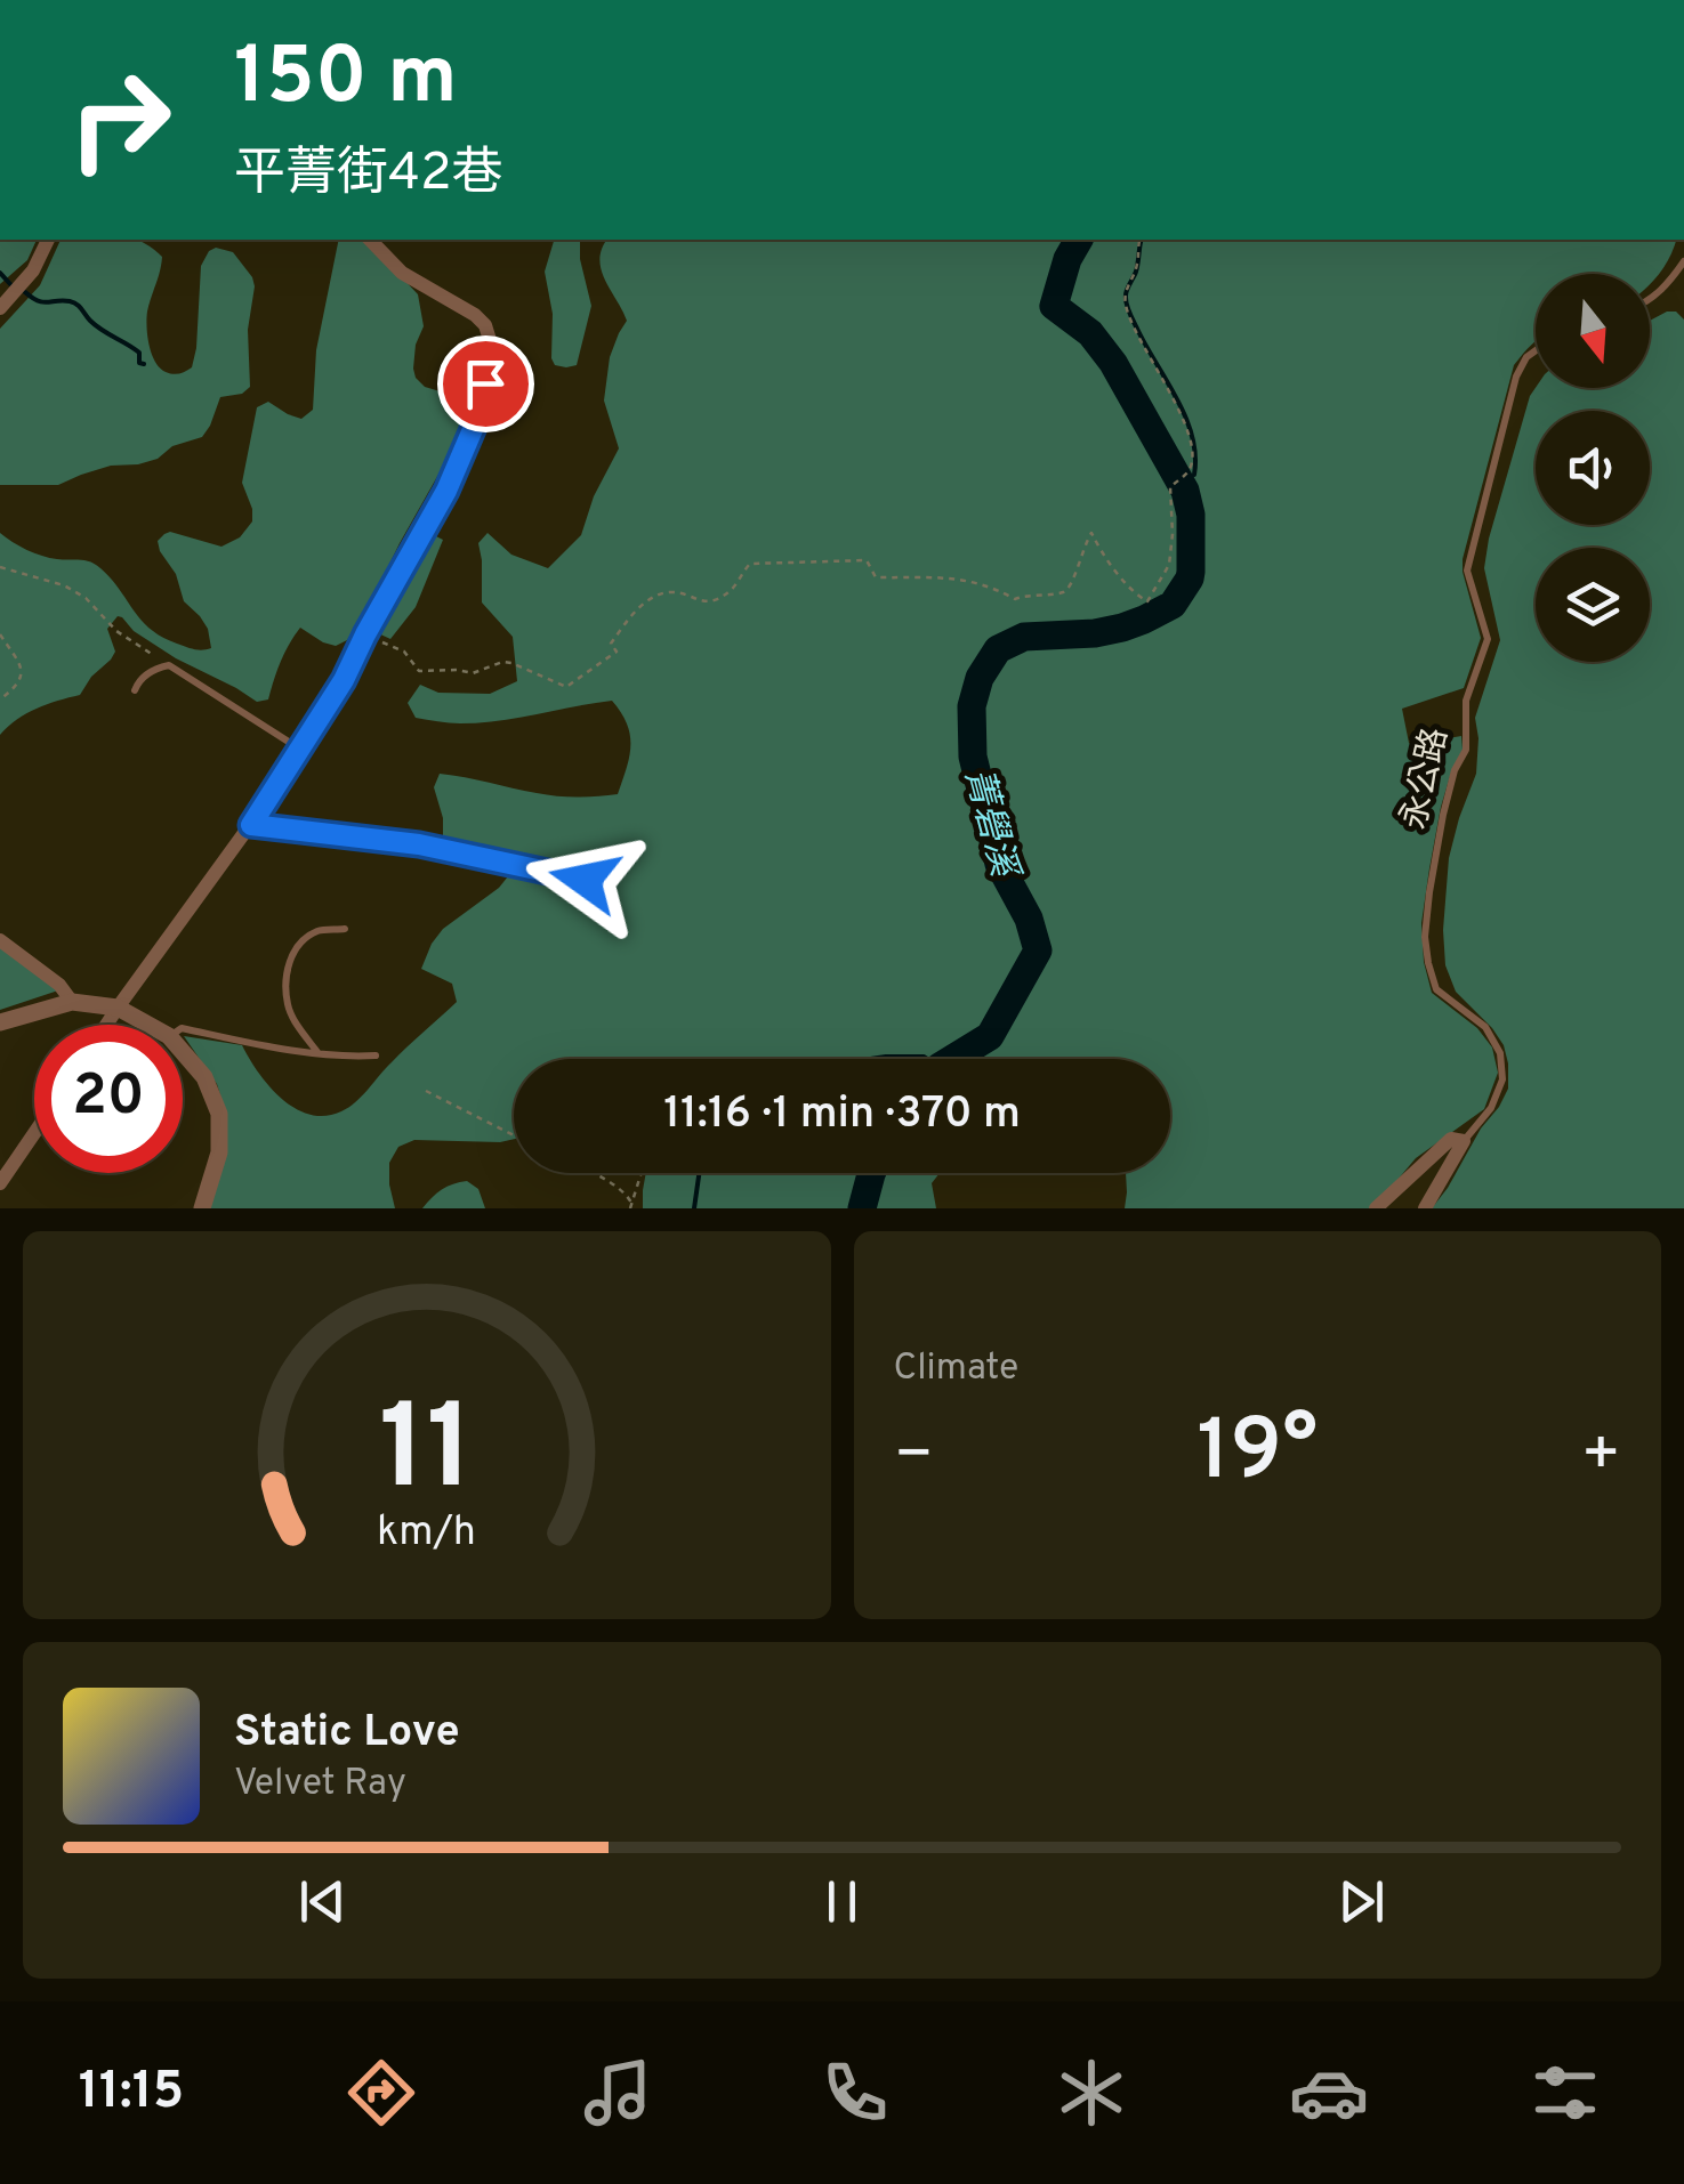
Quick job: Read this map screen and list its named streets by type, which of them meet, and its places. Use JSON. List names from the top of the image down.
{
  "streets": {
    "street": ["永公路"]
  },
  "water": ["菁礐溪"],
  "north": "bottom",
  "page": {
    "turn": ["150 m", "平菁街42巷"],
    "limit": "20",
    "trip": "11:16 · 1 min · 370 m",
    "tile": "Climate",
    "heat": ["−", "19°", "+"],
    "song": ["Static Love", "Velvet Ray"],
    "tabs": "11:15",
    "gauge": ["11", "km/h"]
  }
}
